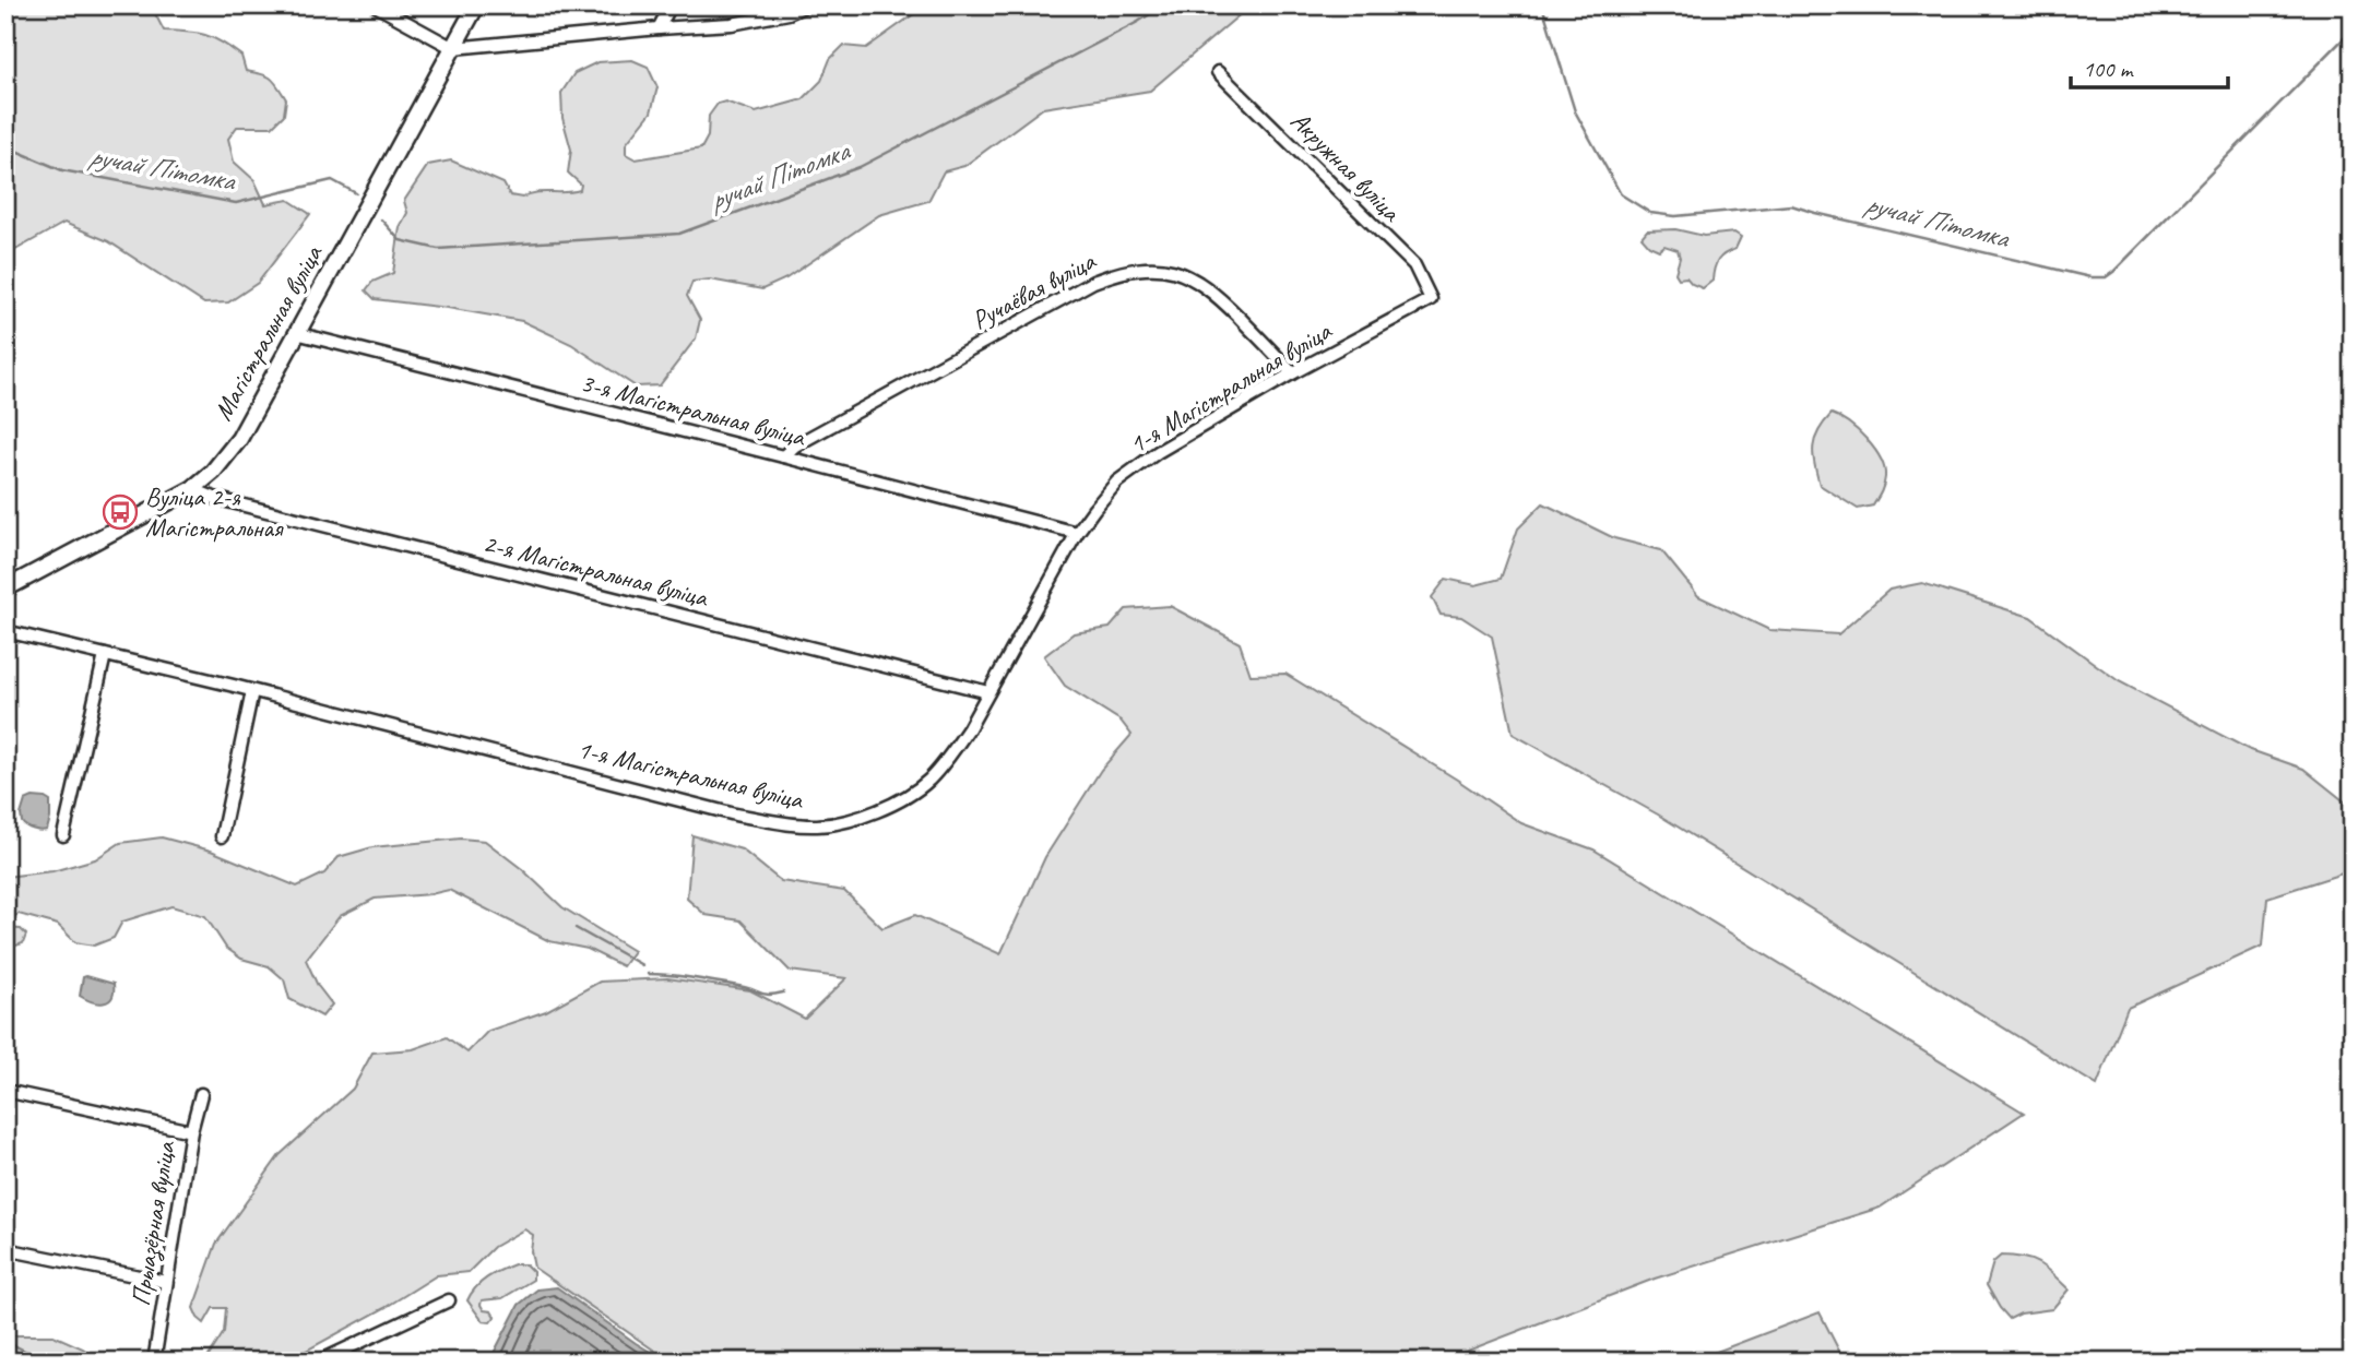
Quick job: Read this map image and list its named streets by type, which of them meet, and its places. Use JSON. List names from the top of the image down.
{
  "streets": {
    "street": [
      "Акружная вуліца",
      "Ручаёвая вуліца",
      "Магістральная вуліца",
      "1-я Магістральная вуліца",
      "3-я Магістральная вуліца",
      "2-я Магістральная вуліца",
      "Прыазёрная вуліца"
    ]
  },
  "crossings": [
    ["Акружная вуліца", "1-я Магістральная вуліца"],
    ["Ручаёвая вуліца", "1-я Магістральная вуліца"],
    ["Ручаёвая вуліца", "3-я Магістральная вуліца"],
    ["Магістральная вуліца", "3-я Магістральная вуліца"],
    ["Магістральная вуліца", "2-я Магістральная вуліца"],
    ["1-я Магістральная вуліца", "3-я Магістральная вуліца"],
    ["1-я Магістральная вуліца", "2-я Магістральная вуліца"]
  ],
  "water": ["ручай Пітомка"],
  "places": {
    "bus stop": ["Вуліца 2-я Магістральная"]
  },
  "scale_bar": "100 m"
}
